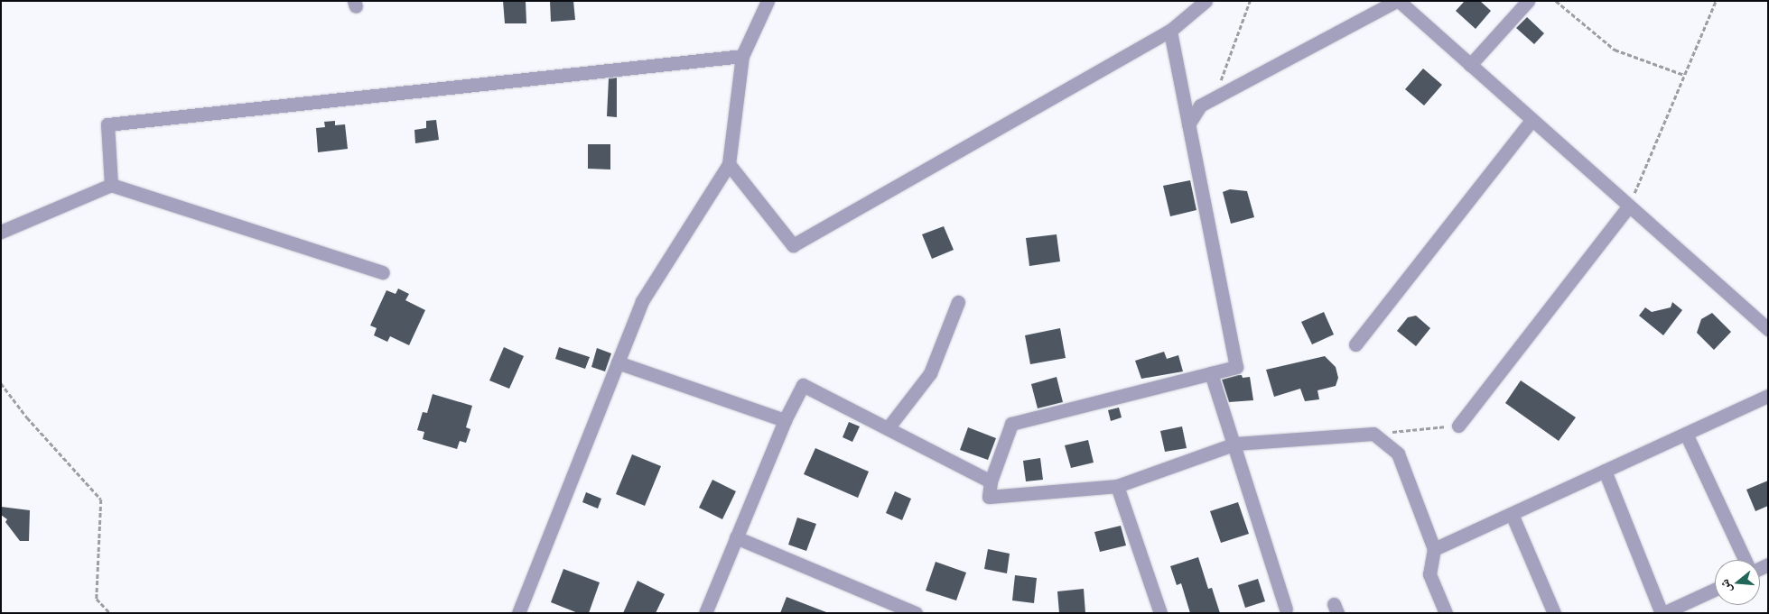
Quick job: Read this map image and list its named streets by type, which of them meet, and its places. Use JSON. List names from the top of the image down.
{
  "north": "left"
}
